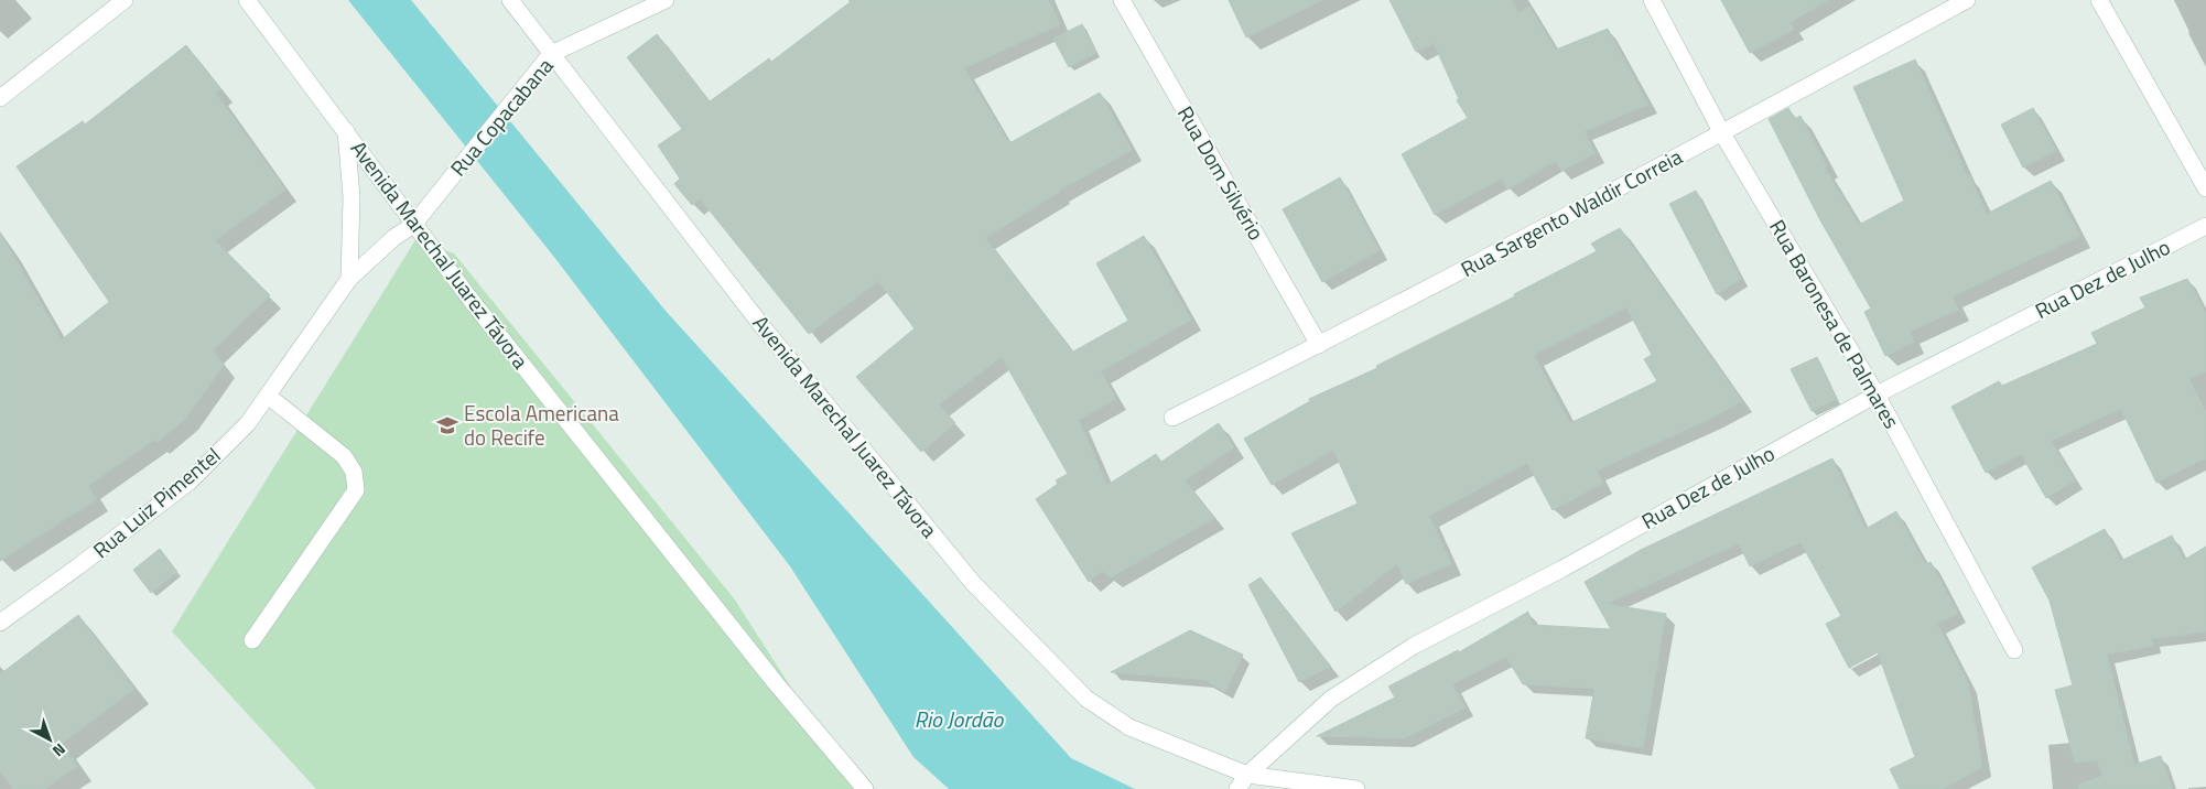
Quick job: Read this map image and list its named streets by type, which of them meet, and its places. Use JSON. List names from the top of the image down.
{
  "streets": {
    "street": [
      "Rua Copacabana",
      "Rua Dom Silvério",
      "Rua Sargento Waldir Correia",
      "Avenida Marechal Juarez Távora",
      "Rua Dez de Julho",
      "Rua Baronesa de Palmares",
      "Rua Luiz Pimentel"
    ]
  },
  "crossings": [
    ["Rua Copacabana", "Avenida Marechal Juarez Távora"],
    ["Rua Copacabana", "Rua Luiz Pimentel"],
    ["Rua Dom Silvério", "Rua Sargento Waldir Correia"],
    ["Rua Sargento Waldir Correia", "Rua Baronesa de Palmares"],
    ["Avenida Marechal Juarez Távora", "Rua Dez de Julho"],
    ["Avenida Marechal Juarez Távora", "Rua Luiz Pimentel"],
    ["Rua Dez de Julho", "Rua Baronesa de Palmares"]
  ],
  "water": ["Rio Jordão"],
  "places": {
    "school or university": ["Escola Americana do Recife"]
  },
  "north": "bottom right"
}
